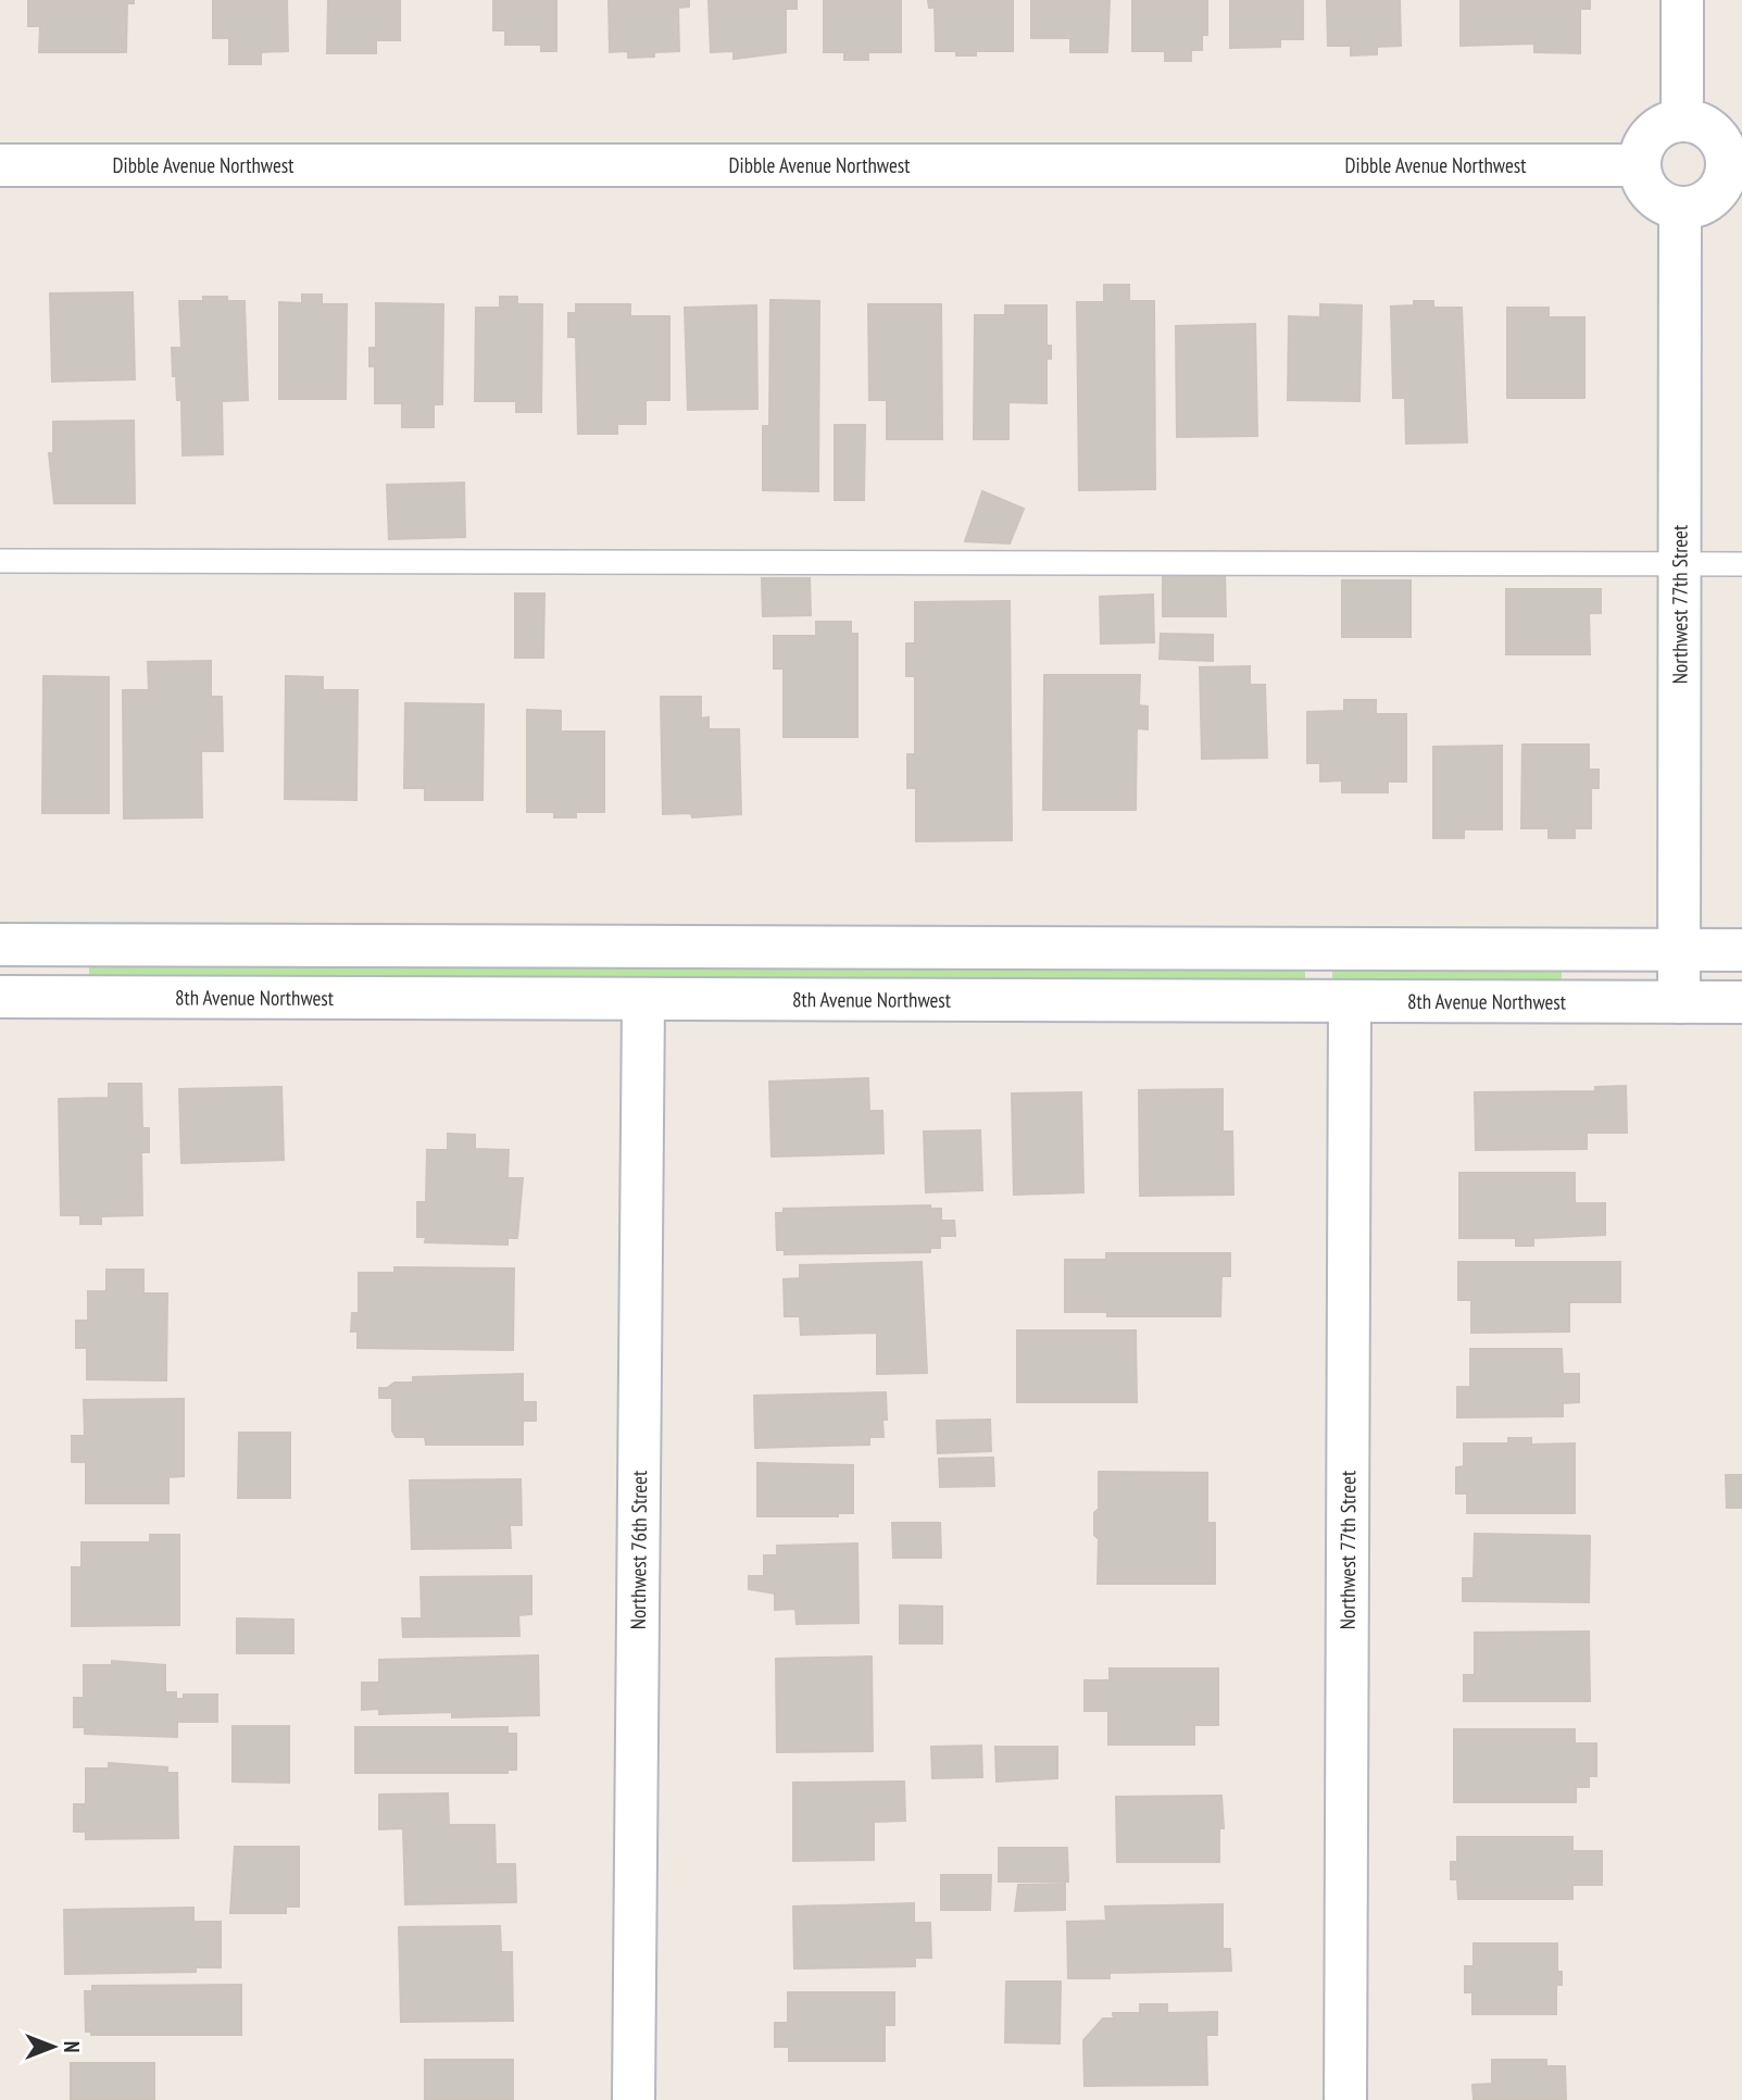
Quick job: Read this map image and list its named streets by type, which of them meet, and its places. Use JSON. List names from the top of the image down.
{
  "streets": {
    "street": [
      "Dibble Avenue Northwest",
      "Northwest 77th Street",
      "8th Avenue Northwest",
      "Northwest 76th Street"
    ]
  },
  "crossings": [
    ["Dibble Avenue Northwest", "Northwest 77th Street"],
    ["Northwest 77th Street", "8th Avenue Northwest"],
    ["8th Avenue Northwest", "Northwest 76th Street"]
  ],
  "north": "right"
}
